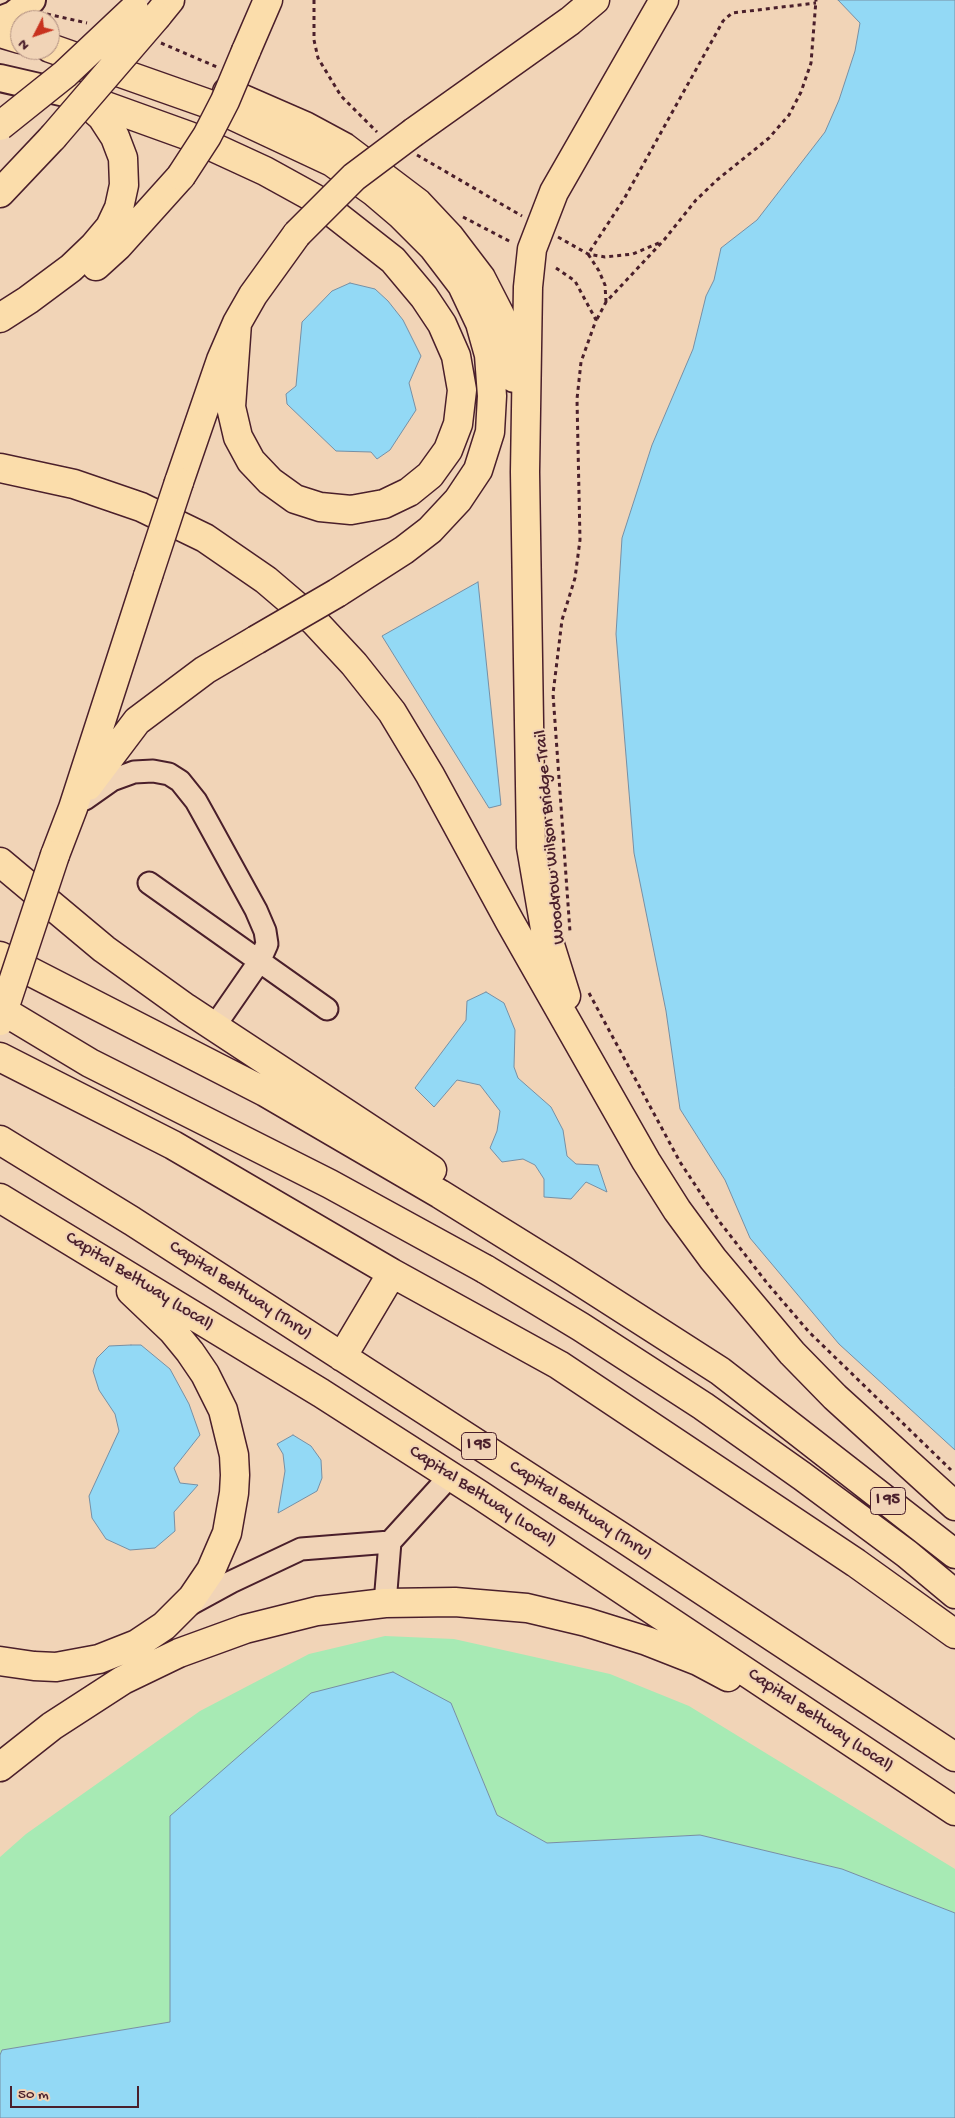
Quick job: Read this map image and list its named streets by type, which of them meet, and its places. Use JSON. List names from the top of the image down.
{
  "streets": {
    "highway": ["Capital Beltway (Local)", "Capital Beltway (Thru)", "I 95"],
    "path": ["Woodrow Wilson Bridge Trail"]
  },
  "scale_bar": "50 m",
  "north": "bottom left"
}
